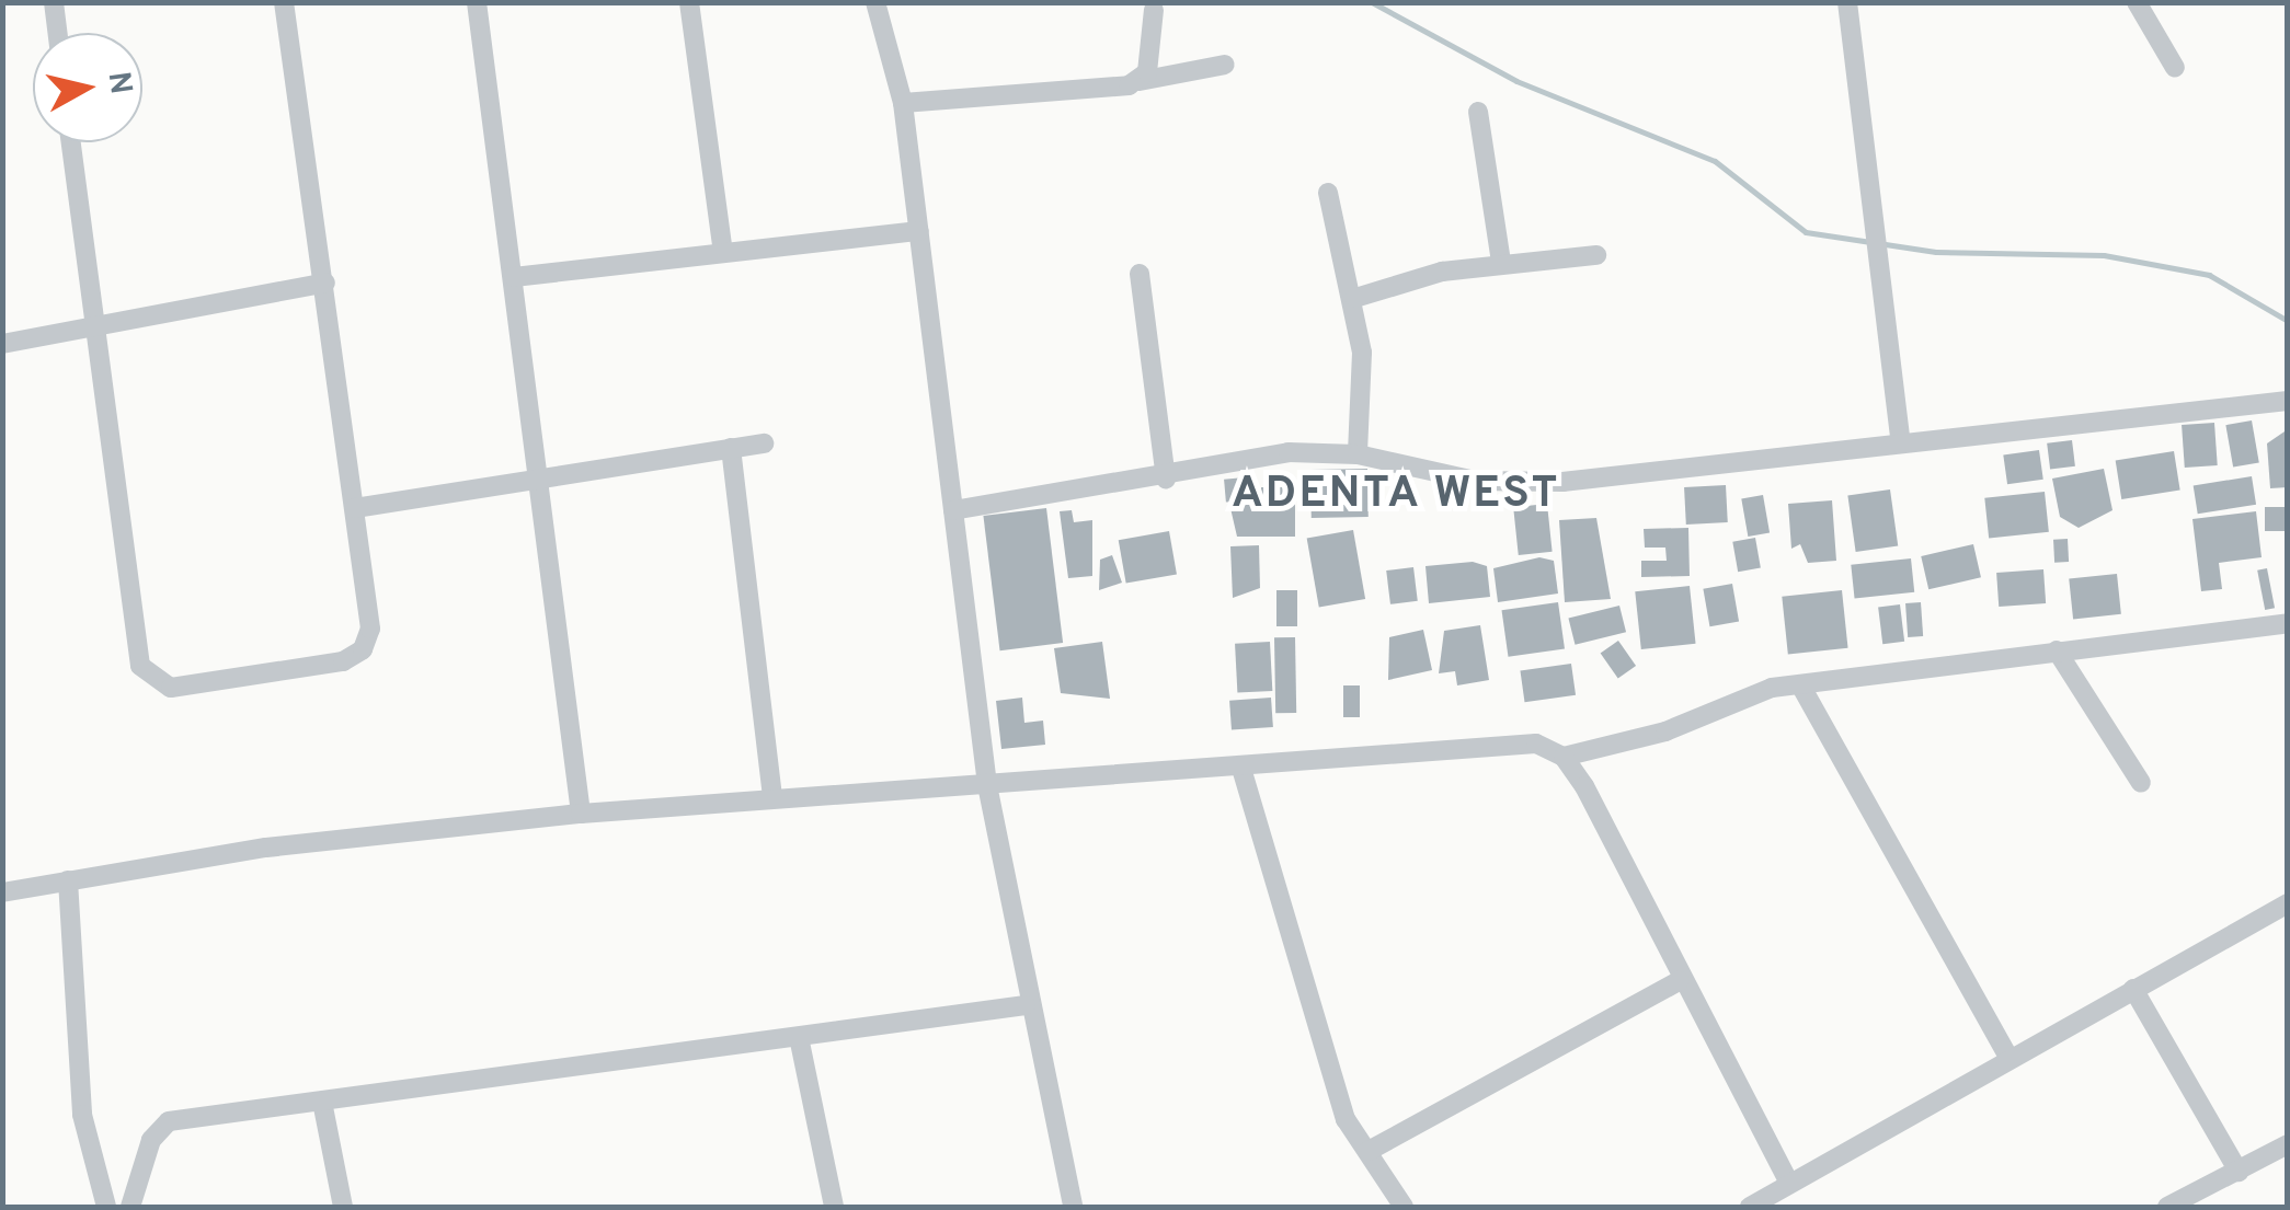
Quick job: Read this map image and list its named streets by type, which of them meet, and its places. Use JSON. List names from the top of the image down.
{
  "districts": ["ADENTA WEST"],
  "north": "right"
}
